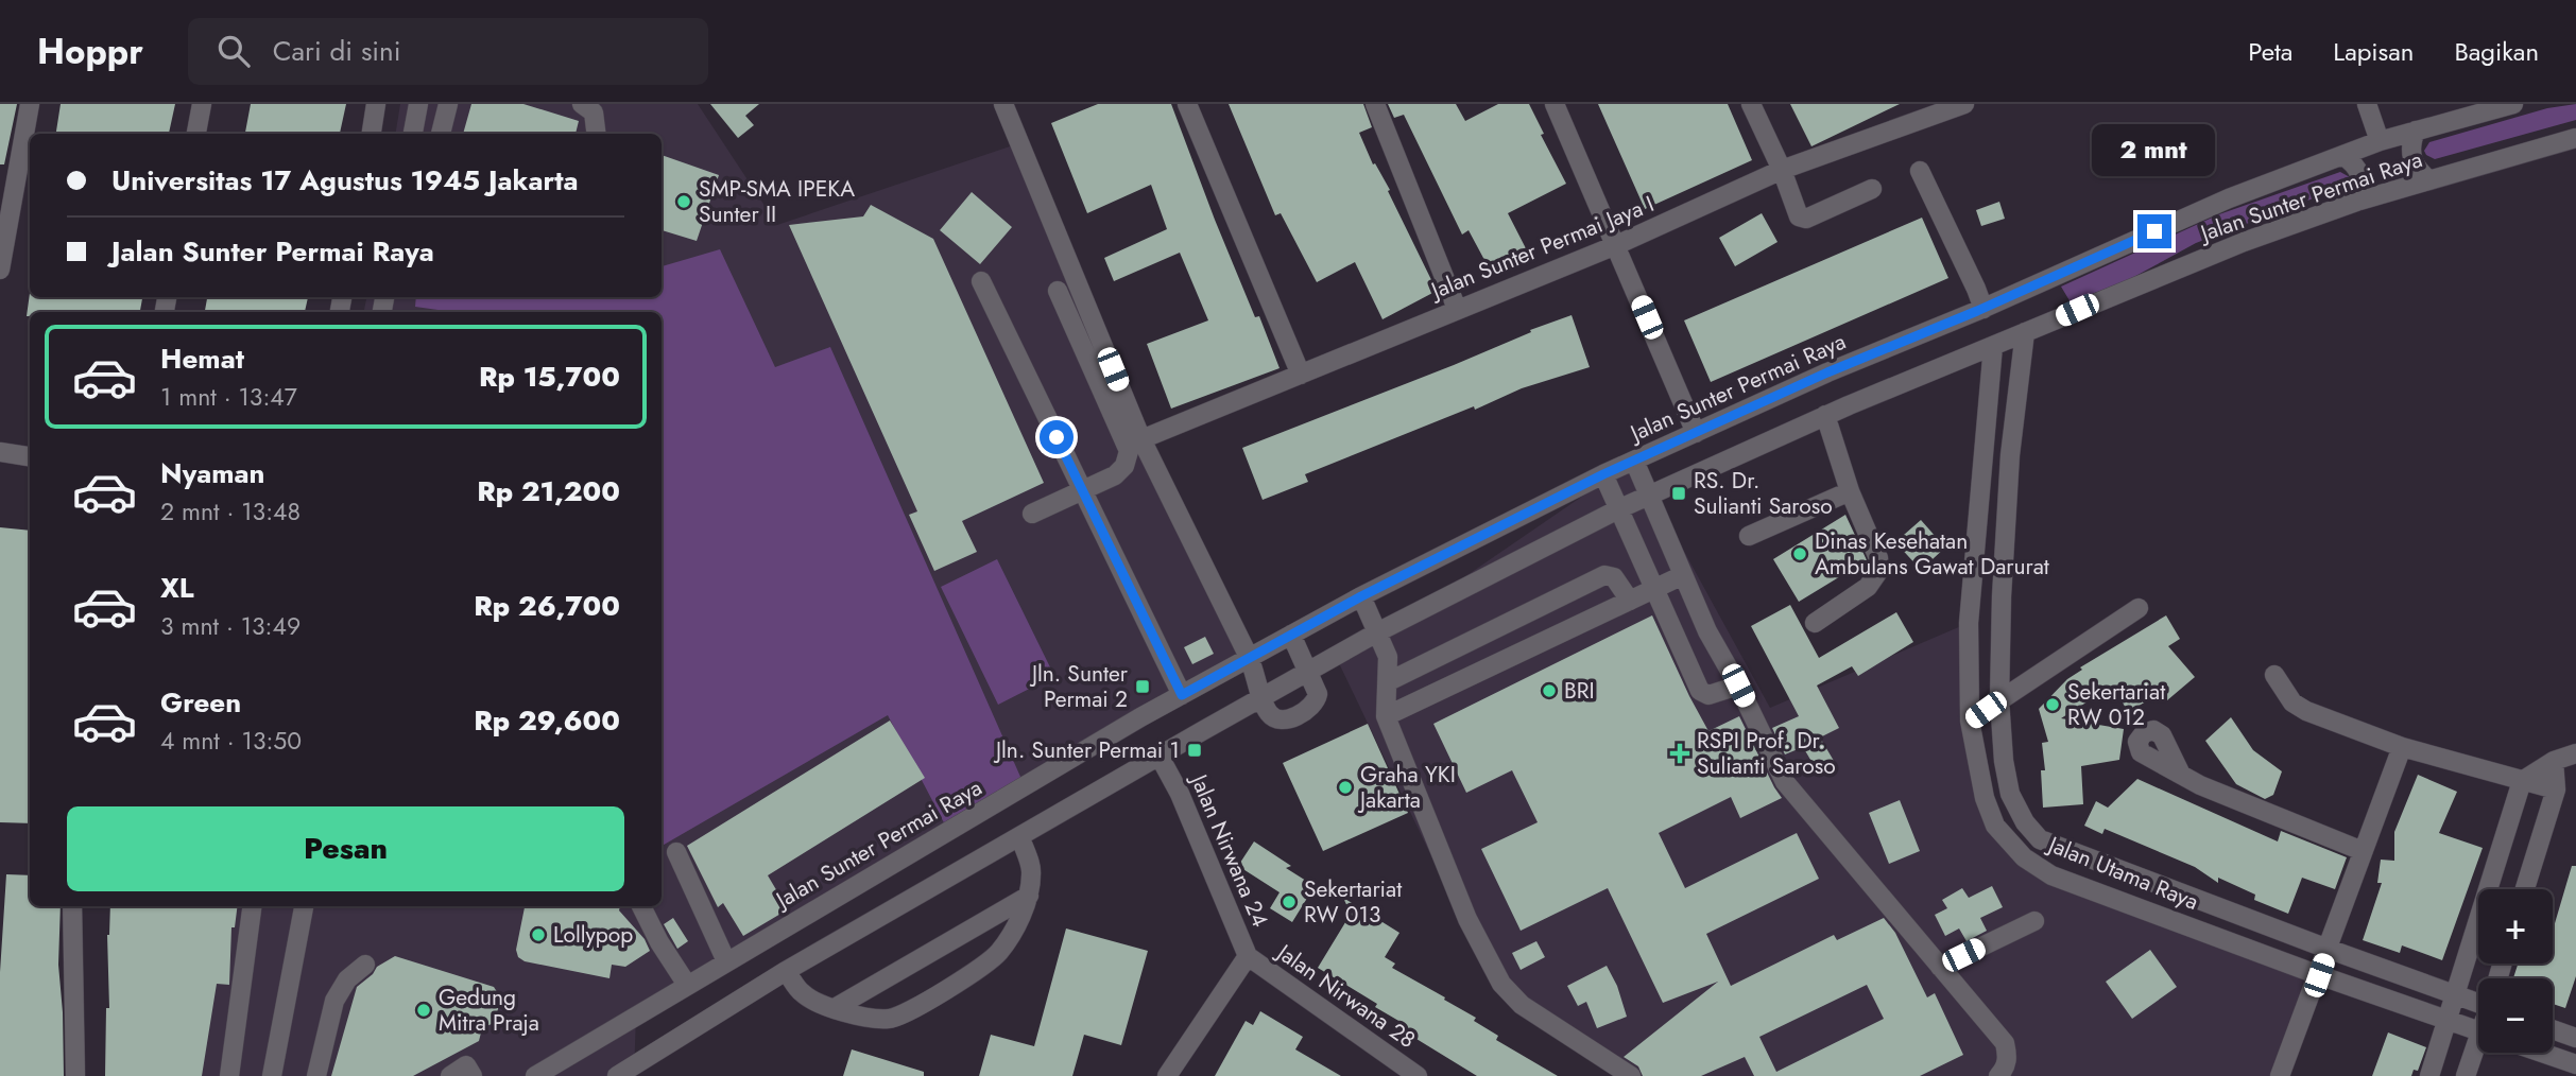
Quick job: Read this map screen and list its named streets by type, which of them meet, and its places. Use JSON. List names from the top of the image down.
{
  "streets": {
    "street": [
      "Jalan Sunter Permai Raya",
      "Jalan Sunter Permai Jaya I",
      "Jalan Nirwana 24",
      "Jalan Utama Raya",
      "Jalan Nirwana 28"
    ]
  },
  "crossings": [
    ["Jalan Sunter Permai Raya", "Jalan Nirwana 24"],
    ["Jalan Sunter Permai Raya", "Jalan Utama Raya"],
    ["Jalan Nirwana 24", "Jalan Nirwana 28"]
  ],
  "places": {
    "other": [
      "SMP-SMA IPEKA Sunter II",
      "Dinas Kesehatan Ambulans Gawat Darurat",
      "BRI",
      "Sekertariat RW 012",
      "Graha YKI Jakarta",
      "Sekertariat RW 013",
      "Lollypop",
      "Gedung Mitra Praja"
    ],
    "transit": ["RS. Dr. Sulianti Saroso", "Jln. Sunter Permai 2", "Jln. Sunter Permai 1"],
    "health": ["RSPI Prof. Dr. Sulianti Saroso"]
  },
  "page": {
    "header": "Hoppr",
    "search": "Cari di sini",
    "nav": ["Peta", "Lapisan", "Bagikan"],
    "bubble": "2 mnt",
    "banner": ["Universitas 17 Agustus 1945 Jakarta", "Jalan Sunter Permai Raya"],
    "list": [
      {
        "name": "Hemat",
        "note": "1 mnt · 13:47",
        "value": "Rp 15,700"
      },
      {
        "name": "Nyaman",
        "note": "2 mnt · 13:48",
        "value": "Rp 21,200"
      },
      {
        "name": "XL",
        "note": "3 mnt · 13:49",
        "value": "Rp 26,700"
      },
      {
        "name": "Green",
        "note": "4 mnt · 13:50",
        "value": "Rp 29,600"
      }
    ],
    "buttons": "Pesan",
    "map_buttons": ["+", "−"]
  }
}
